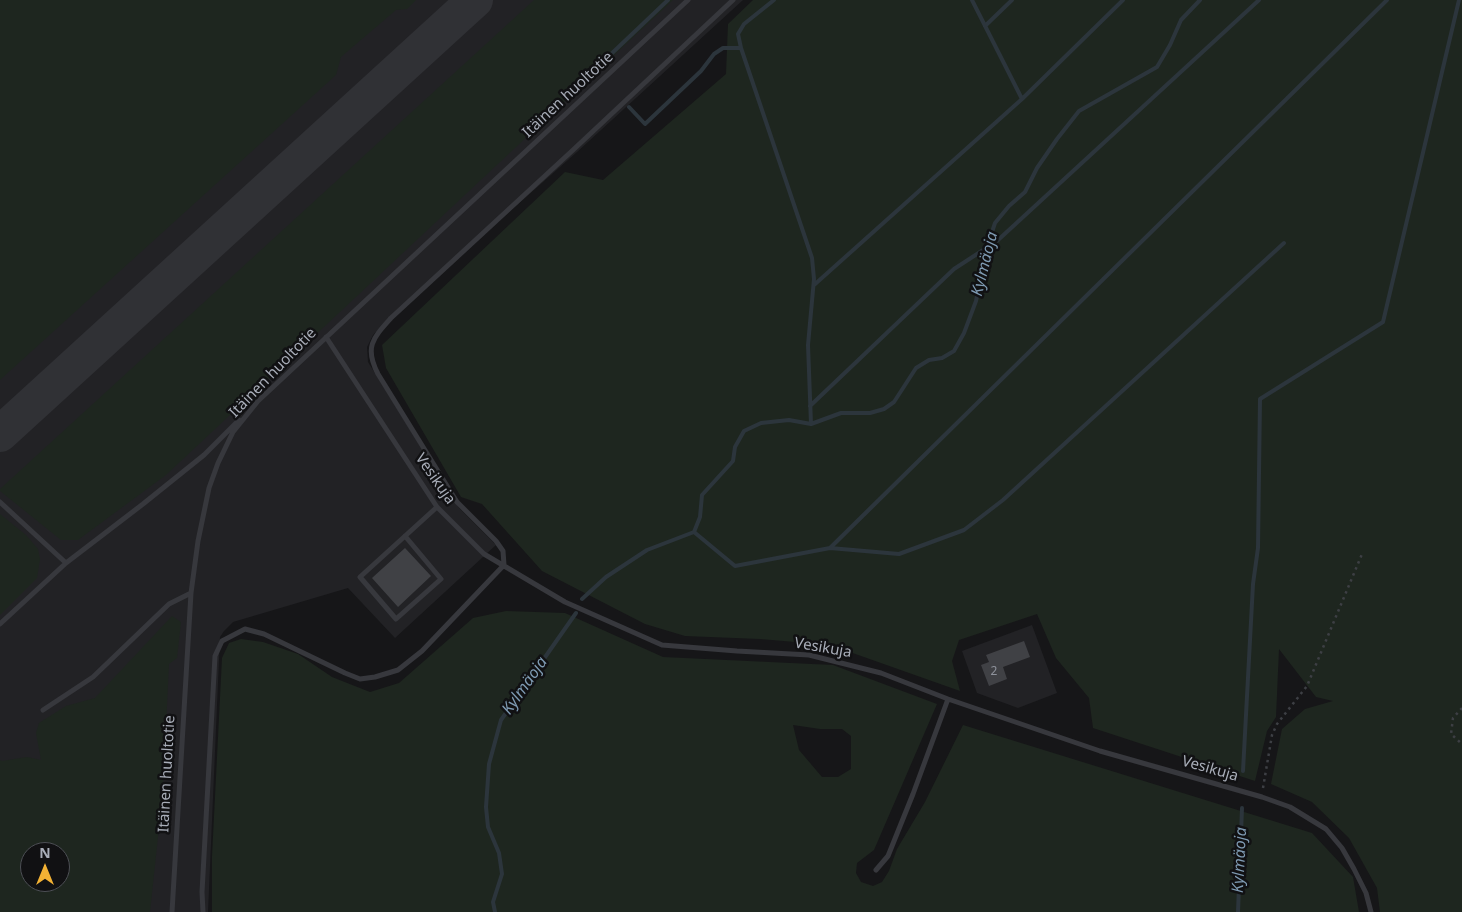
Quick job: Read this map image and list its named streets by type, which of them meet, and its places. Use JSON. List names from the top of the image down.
{
  "streets": {
    "lane": ["Itäinen huoltotie", "Vesikuja"]
  },
  "crossings": [
    ["Itäinen huoltotie", "Vesikuja"]
  ],
  "water": ["Kylmäoja"],
  "house_numbers": ["2"],
  "north": "top"
}
